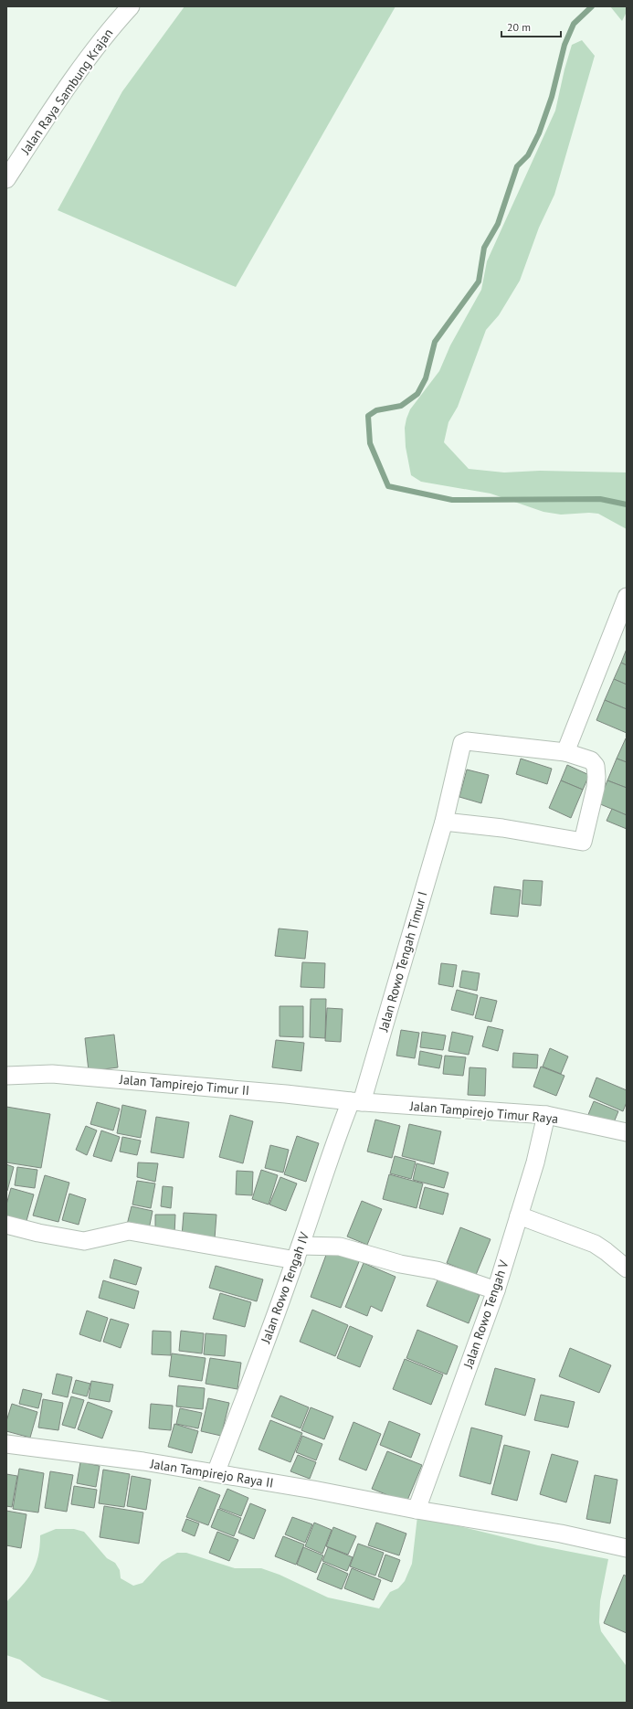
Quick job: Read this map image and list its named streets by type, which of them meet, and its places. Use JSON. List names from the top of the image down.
{
  "streets": {
    "street": [
      "Jalan Raya Sambung Krajan",
      "Jalan Rowo Tengah Timur I",
      "Jalan Tampirejo Timur II",
      "Jalan Tampirejo Timur Raya",
      "Jalan Rowo Tengah IV",
      "Jalan Rowo Tengah V",
      "Jalan Tampirejo Raya II"
    ]
  },
  "crossings": [
    ["Jalan Rowo Tengah Timur I", "Jalan Tampirejo Timur II"],
    ["Jalan Rowo Tengah Timur I", "Jalan Tampirejo Timur Raya"],
    ["Jalan Rowo Tengah Timur I", "Jalan Rowo Tengah IV"],
    ["Jalan Tampirejo Timur II", "Jalan Tampirejo Timur Raya"],
    ["Jalan Tampirejo Timur II", "Jalan Rowo Tengah IV"],
    ["Jalan Tampirejo Timur Raya", "Jalan Rowo Tengah IV"],
    ["Jalan Tampirejo Timur Raya", "Jalan Rowo Tengah V"],
    ["Jalan Rowo Tengah IV", "Jalan Tampirejo Raya II"],
    ["Jalan Rowo Tengah V", "Jalan Tampirejo Raya II"]
  ],
  "scale_bar": "20 m"
}
